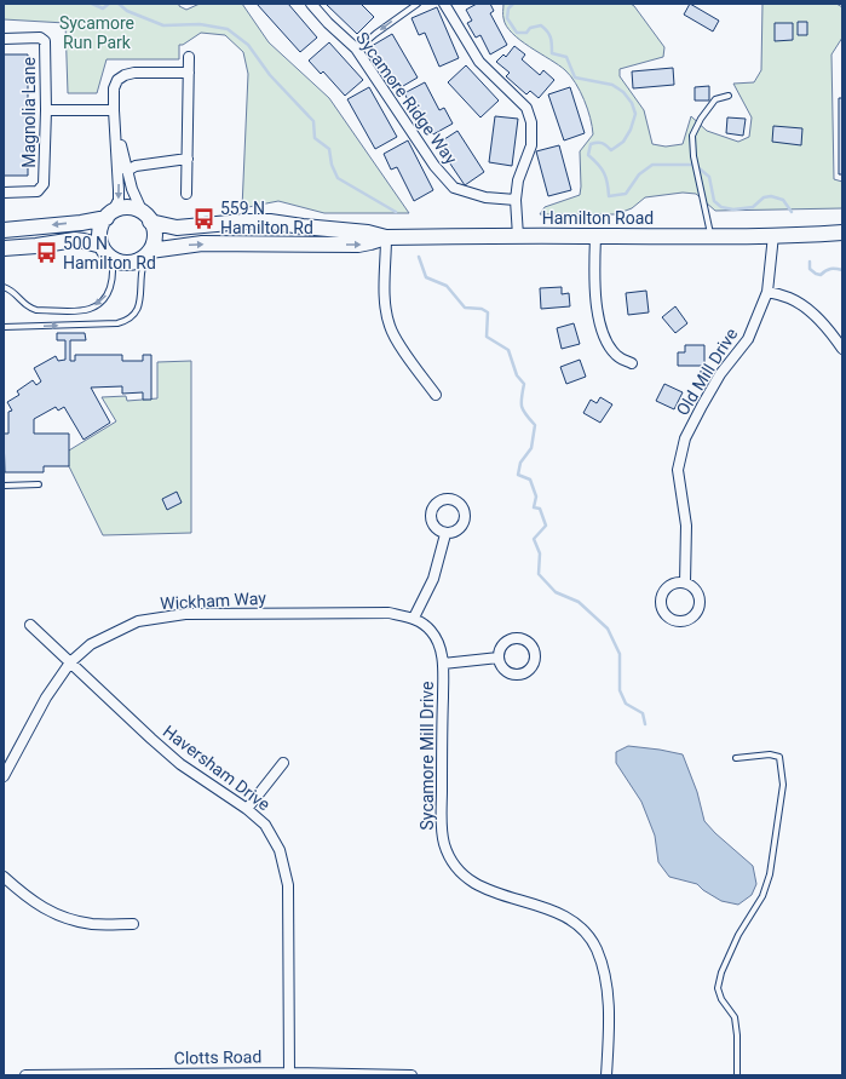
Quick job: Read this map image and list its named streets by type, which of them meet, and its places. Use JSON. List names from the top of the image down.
{
  "streets": {
    "main road": ["Hamilton Road"],
    "street": [
      "Sycamore Ridge Way",
      "Magnolia Lane",
      "Old Mill Drive",
      "Wickham Way",
      "Sycamore Mill Drive",
      "Haversham Drive",
      "Clotts Road"
    ]
  },
  "crossings": [
    ["Hamilton Road", "Old Mill Drive"],
    ["Wickham Way", "Sycamore Mill Drive"],
    ["Wickham Way", "Haversham Drive"],
    ["Haversham Drive", "Clotts Road"]
  ],
  "parks": ["Sycamore Run Park"],
  "places": {
    "bus stop": ["559 N Hamilton Rd", "500 N Hamilton Rd"]
  }
}
